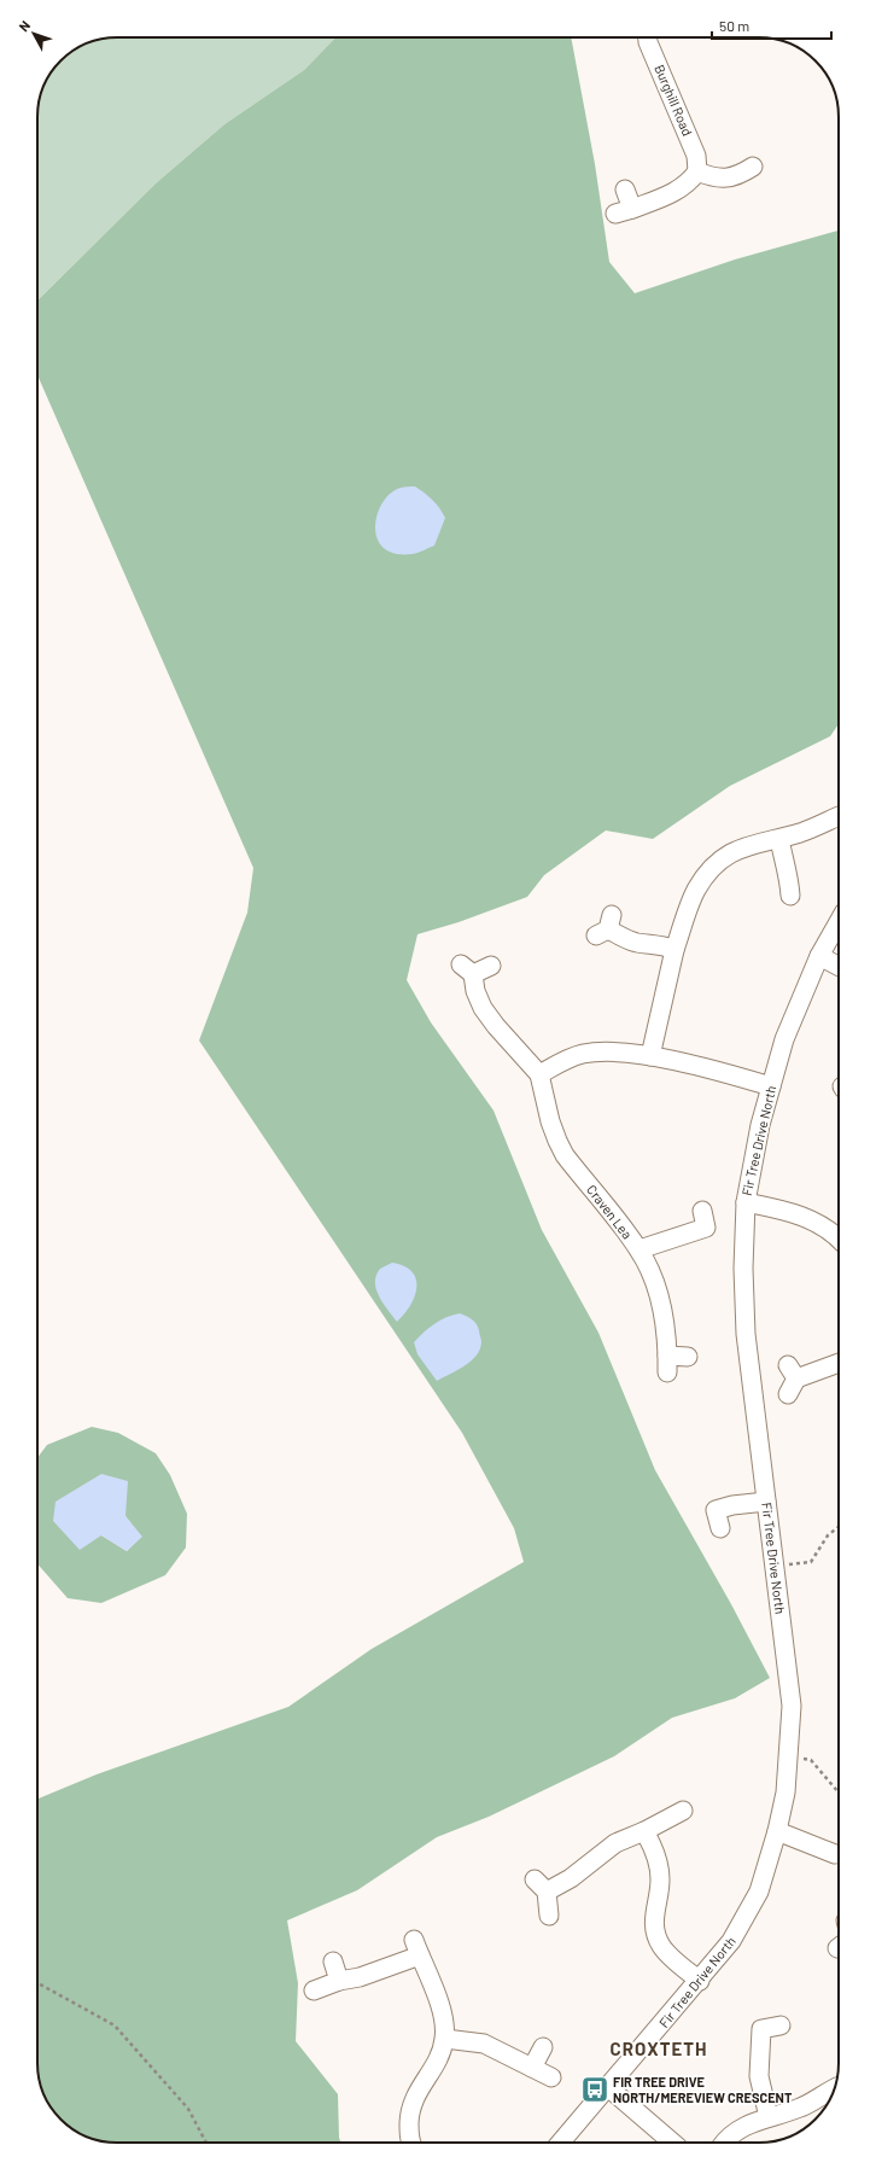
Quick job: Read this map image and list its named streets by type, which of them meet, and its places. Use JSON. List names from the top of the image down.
{
  "streets": {
    "street": ["Burghill Road", "Fir Tree Drive North", "Craven Lea"]
  },
  "districts": ["CROXTETH"],
  "places": {
    "bus stop": ["FIR TREE DRIVE NORTH/MEREVIEW CRESCENT"]
  },
  "scale_bar": "50 m",
  "north": "top left"
}
